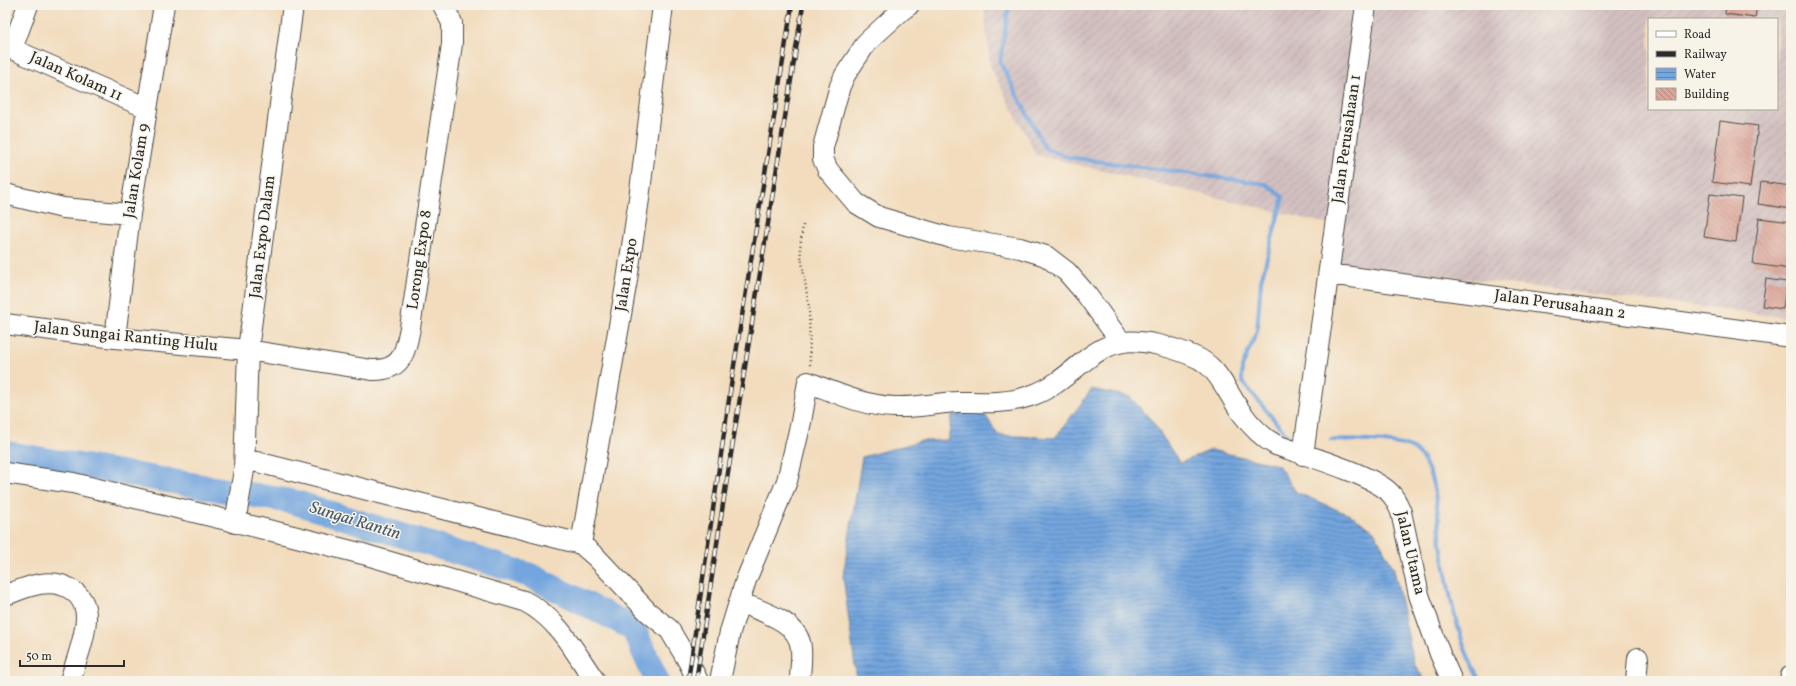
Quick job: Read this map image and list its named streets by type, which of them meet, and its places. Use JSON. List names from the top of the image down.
{
  "streets": {
    "street": [
      "Jalan Kolam 11",
      "Jalan Perusahaan 1",
      "Jalan Kolam 9",
      "Jalan Expo Dalam",
      "Lorong Expo 8",
      "Jalan Expo",
      "Jalan Perusahaan 2",
      "Jalan Sungai Ranting Hulu",
      "Jalan Utama"
    ]
  },
  "crossings": [
    ["Jalan Kolam 11", "Jalan Kolam 9"],
    ["Jalan Perusahaan 1", "Jalan Perusahaan 2"],
    ["Jalan Perusahaan 1", "Jalan Utama"],
    ["Jalan Kolam 9", "Jalan Sungai Ranting Hulu"],
    ["Jalan Expo Dalam", "Lorong Expo 8"],
    ["Jalan Expo Dalam", "Jalan Sungai Ranting Hulu"],
    ["Lorong Expo 8", "Jalan Sungai Ranting Hulu"]
  ],
  "water": ["Sungai Rantin"],
  "legend": [
    "Road",
    "Railway",
    "Water",
    "Building"
  ],
  "scale_bar": "50 m"
}
